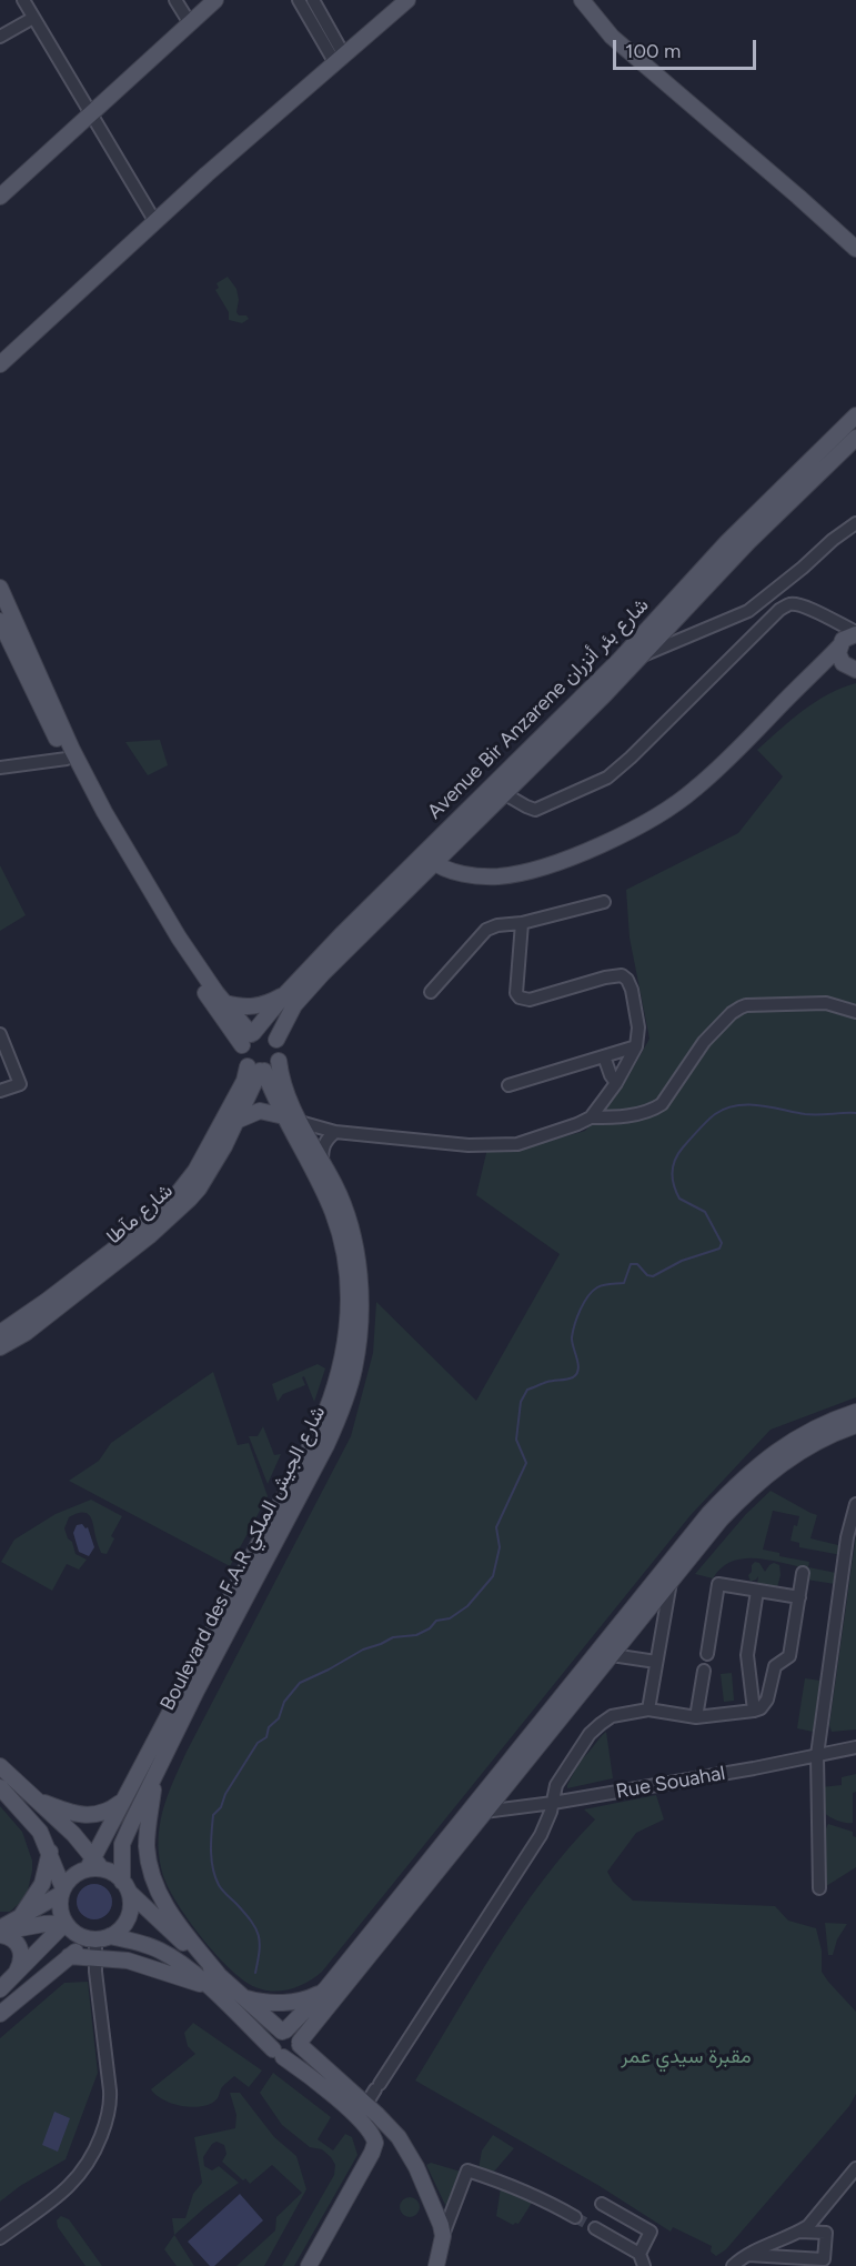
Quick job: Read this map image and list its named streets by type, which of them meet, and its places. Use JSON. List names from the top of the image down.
{
  "streets": {
    "main road": ["Avenue Bir Anzarene شارع بئر أنزران", "شارع مآطا", "Boulevard des F.A.R شارع الجيش الملكي"],
    "street": ["Rue Souahal"]
  },
  "crossings": [
    ["Avenue Bir Anzarene شارع بئر أنزران", "شارع مآطا"],
    ["Avenue Bir Anzarene شارع بئر أنزران", "Boulevard des F.A.R شارع الجيش الملكي"],
    ["شارع مآطا", "Boulevard des F.A.R شارع الجيش الملكي"]
  ],
  "parks": ["مقبرة سيدي عمر"],
  "scale_bar": "100 m"
}
